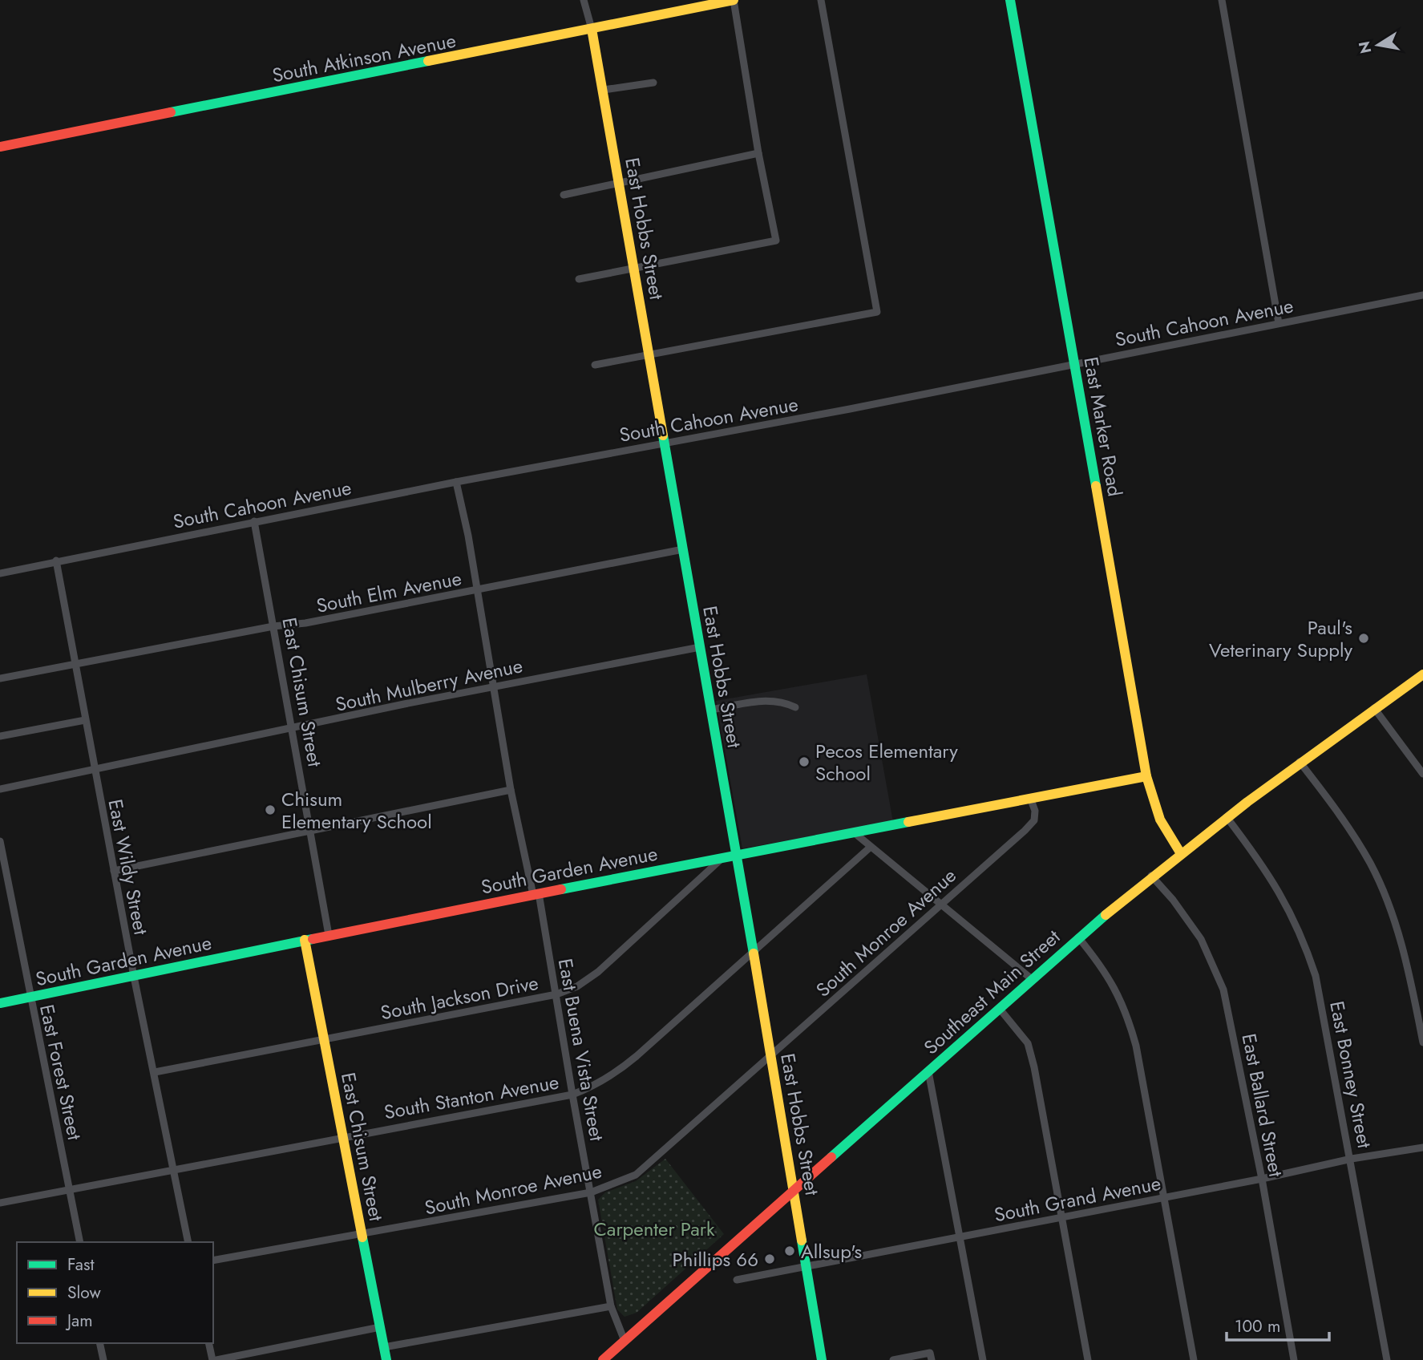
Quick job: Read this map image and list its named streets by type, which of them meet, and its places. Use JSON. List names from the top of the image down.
{
  "streets": {
    "street": [
      "South Atkinson Avenue",
      "East Hobbs Street",
      "South Cahoon Avenue",
      "East Marker Road",
      "South Elm Avenue",
      "South Mulberry Avenue",
      "East Chisum Street",
      "East Wildy Street",
      "South Garden Avenue",
      "South Monroe Avenue",
      "Southeast Main Street",
      "South Jackson Drive",
      "East Buena Vista Street",
      "East Forest Street",
      "East Bonney Street",
      "South Stanton Avenue",
      "East Ballard Street",
      "South Grand Avenue"
    ]
  },
  "crossings": [
    ["South Atkinson Avenue", "East Hobbs Street"],
    ["East Hobbs Street", "South Cahoon Avenue"],
    ["East Hobbs Street", "South Elm Avenue"],
    ["East Hobbs Street", "South Mulberry Avenue"],
    ["East Hobbs Street", "South Garden Avenue"],
    ["East Hobbs Street", "South Monroe Avenue"],
    ["East Hobbs Street", "Southeast Main Street"],
    ["East Hobbs Street", "South Stanton Avenue"],
    ["East Hobbs Street", "South Grand Avenue"],
    ["South Cahoon Avenue", "East Marker Road"],
    ["South Cahoon Avenue", "East Chisum Street"],
    ["South Cahoon Avenue", "East Wildy Street"],
    ["South Cahoon Avenue", "East Buena Vista Street"],
    ["East Marker Road", "South Garden Avenue"],
    ["East Marker Road", "Southeast Main Street"],
    ["South Elm Avenue", "East Chisum Street"],
    ["South Elm Avenue", "East Wildy Street"],
    ["South Elm Avenue", "East Buena Vista Street"],
    ["South Mulberry Avenue", "East Chisum Street"],
    ["South Mulberry Avenue", "East Wildy Street"],
    ["South Mulberry Avenue", "East Buena Vista Street"],
    ["East Chisum Street", "South Garden Avenue"],
    ["East Chisum Street", "South Monroe Avenue"],
    ["East Chisum Street", "South Jackson Drive"],
    ["East Chisum Street", "South Stanton Avenue"],
    ["East Wildy Street", "South Garden Avenue"],
    ["East Wildy Street", "South Jackson Drive"],
    ["East Wildy Street", "South Stanton Avenue"],
    ["South Garden Avenue", "South Monroe Avenue"],
    ["South Garden Avenue", "South Jackson Drive"],
    ["South Garden Avenue", "East Buena Vista Street"],
    ["South Garden Avenue", "East Forest Street"],
    ["South Monroe Avenue", "East Buena Vista Street"],
    ["Southeast Main Street", "East Buena Vista Street"],
    ["Southeast Main Street", "East Bonney Street"],
    ["Southeast Main Street", "East Ballard Street"],
    ["South Jackson Drive", "East Buena Vista Street"],
    ["East Buena Vista Street", "South Stanton Avenue"],
    ["East Forest Street", "South Stanton Avenue"],
    ["East Bonney Street", "South Grand Avenue"],
    ["East Ballard Street", "South Grand Avenue"]
  ],
  "parks": ["Carpenter Park"],
  "places": [
    "Paul's Veterinary Supply",
    "Pecos Elementary School",
    "Chisum Elementary School",
    "Allsup's",
    "Phillips 66"
  ],
  "legend": ["Fast", "Slow", "Jam"],
  "scale_bar": "100 m",
  "north": "left"
}
